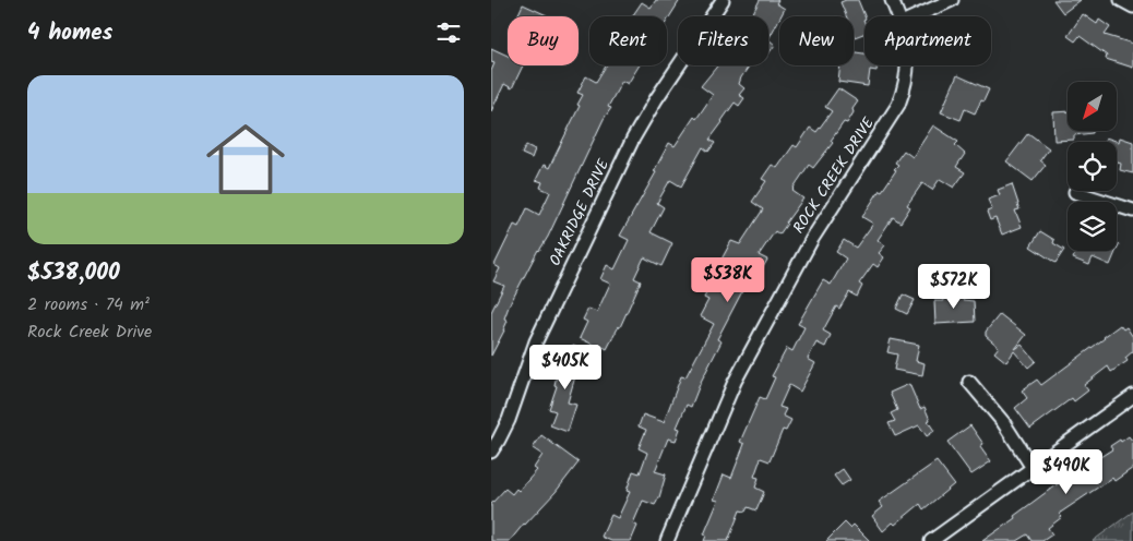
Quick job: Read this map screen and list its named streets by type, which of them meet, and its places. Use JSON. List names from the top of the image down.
{
  "streets": {
    "street": ["ROCK CREEK DRIVE", "OAKRIDGE DRIVE"]
  },
  "north": "bottom left",
  "page": {
    "heading": "4 homes",
    "chip": [
      "Buy",
      "Rent",
      "Filters",
      "New",
      "Apartment"
    ],
    "list": [
      {
        "name": "$538,000",
        "note": "2 rooms · 74 m² · Rock Creek Drive"
      }
    ],
    "price": [
      "$538K",
      "$572K",
      "$405K",
      "$490K"
    ]
  }
}
